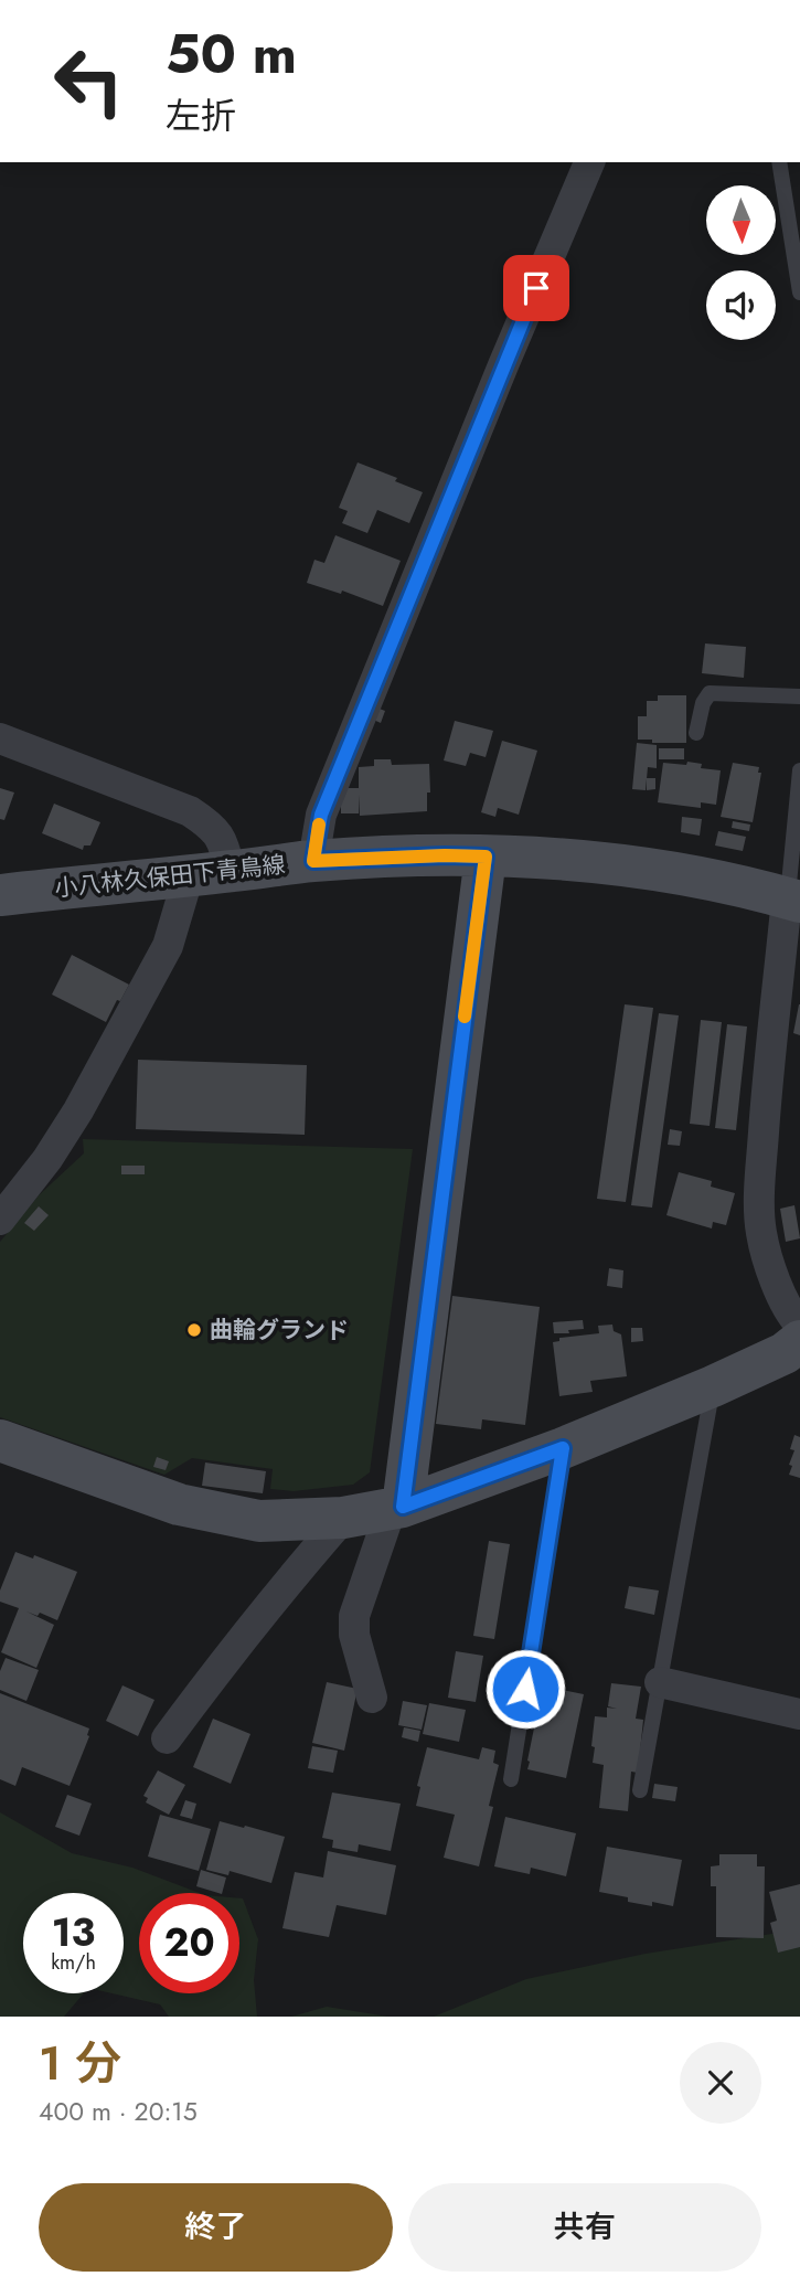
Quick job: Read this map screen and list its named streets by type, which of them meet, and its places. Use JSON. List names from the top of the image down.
{
  "streets": {
    "street": ["小八林久保田下青鳥線"]
  },
  "places": ["曲輪グランド"],
  "north": "bottom",
  "page": {
    "turn": ["50 m", "左折"],
    "speed": "13 km/h",
    "limit": "20",
    "heading": ["1 分", "400 m · 20:15"],
    "buttons": ["終了", "共有"]
  }
}
